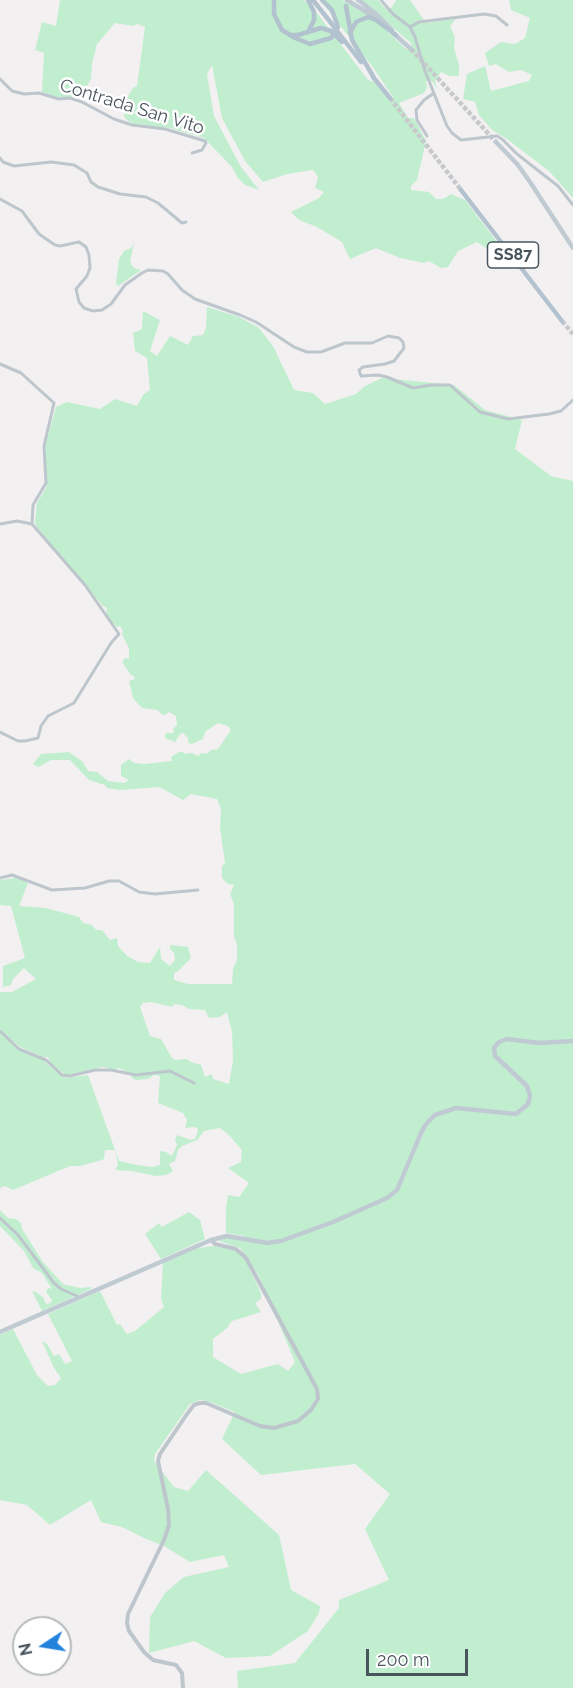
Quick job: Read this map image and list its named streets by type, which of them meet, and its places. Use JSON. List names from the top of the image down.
{
  "streets": {
    "main road": ["SS87"],
    "street": ["Contrada San Vito"]
  },
  "scale_bar": "200 m",
  "north": "left"
}
